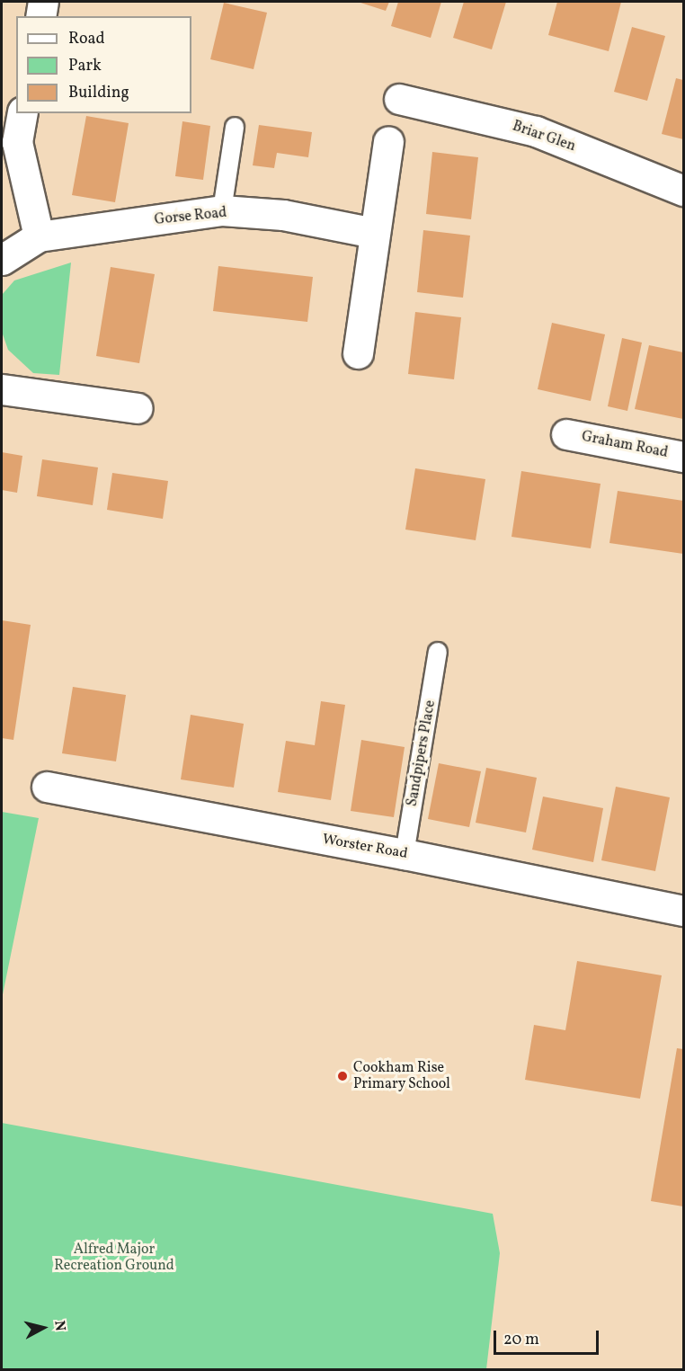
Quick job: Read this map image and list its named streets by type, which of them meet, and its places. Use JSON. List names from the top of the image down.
{
  "streets": {
    "street": [
      "Briar Glen",
      "Gorse Road",
      "Graham Road",
      "Worster Road"
    ],
    "lane": ["Sandpipers Place"]
  },
  "crossings": [
    ["Sandpipers Place", "Worster Road"]
  ],
  "parks": ["Alfred Major Recreation Ground"],
  "places": ["Cookham Rise Primary School"],
  "legend": ["Road", "Park", "Building"],
  "scale_bar": "20 m",
  "north": "right"
}
